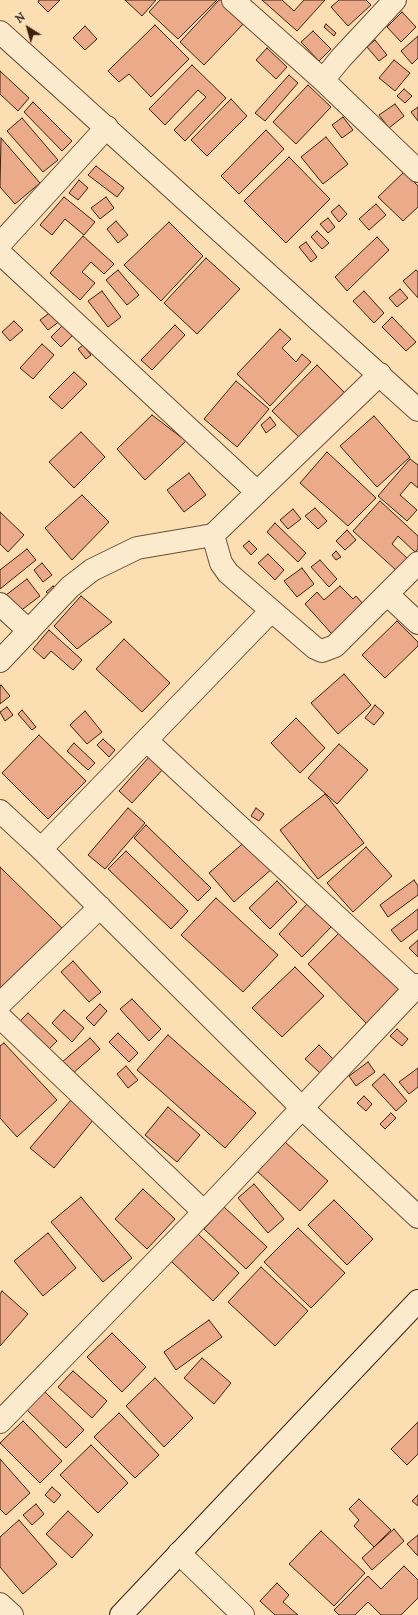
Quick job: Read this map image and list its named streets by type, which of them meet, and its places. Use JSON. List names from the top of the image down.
{
  "north": "top left"
}
